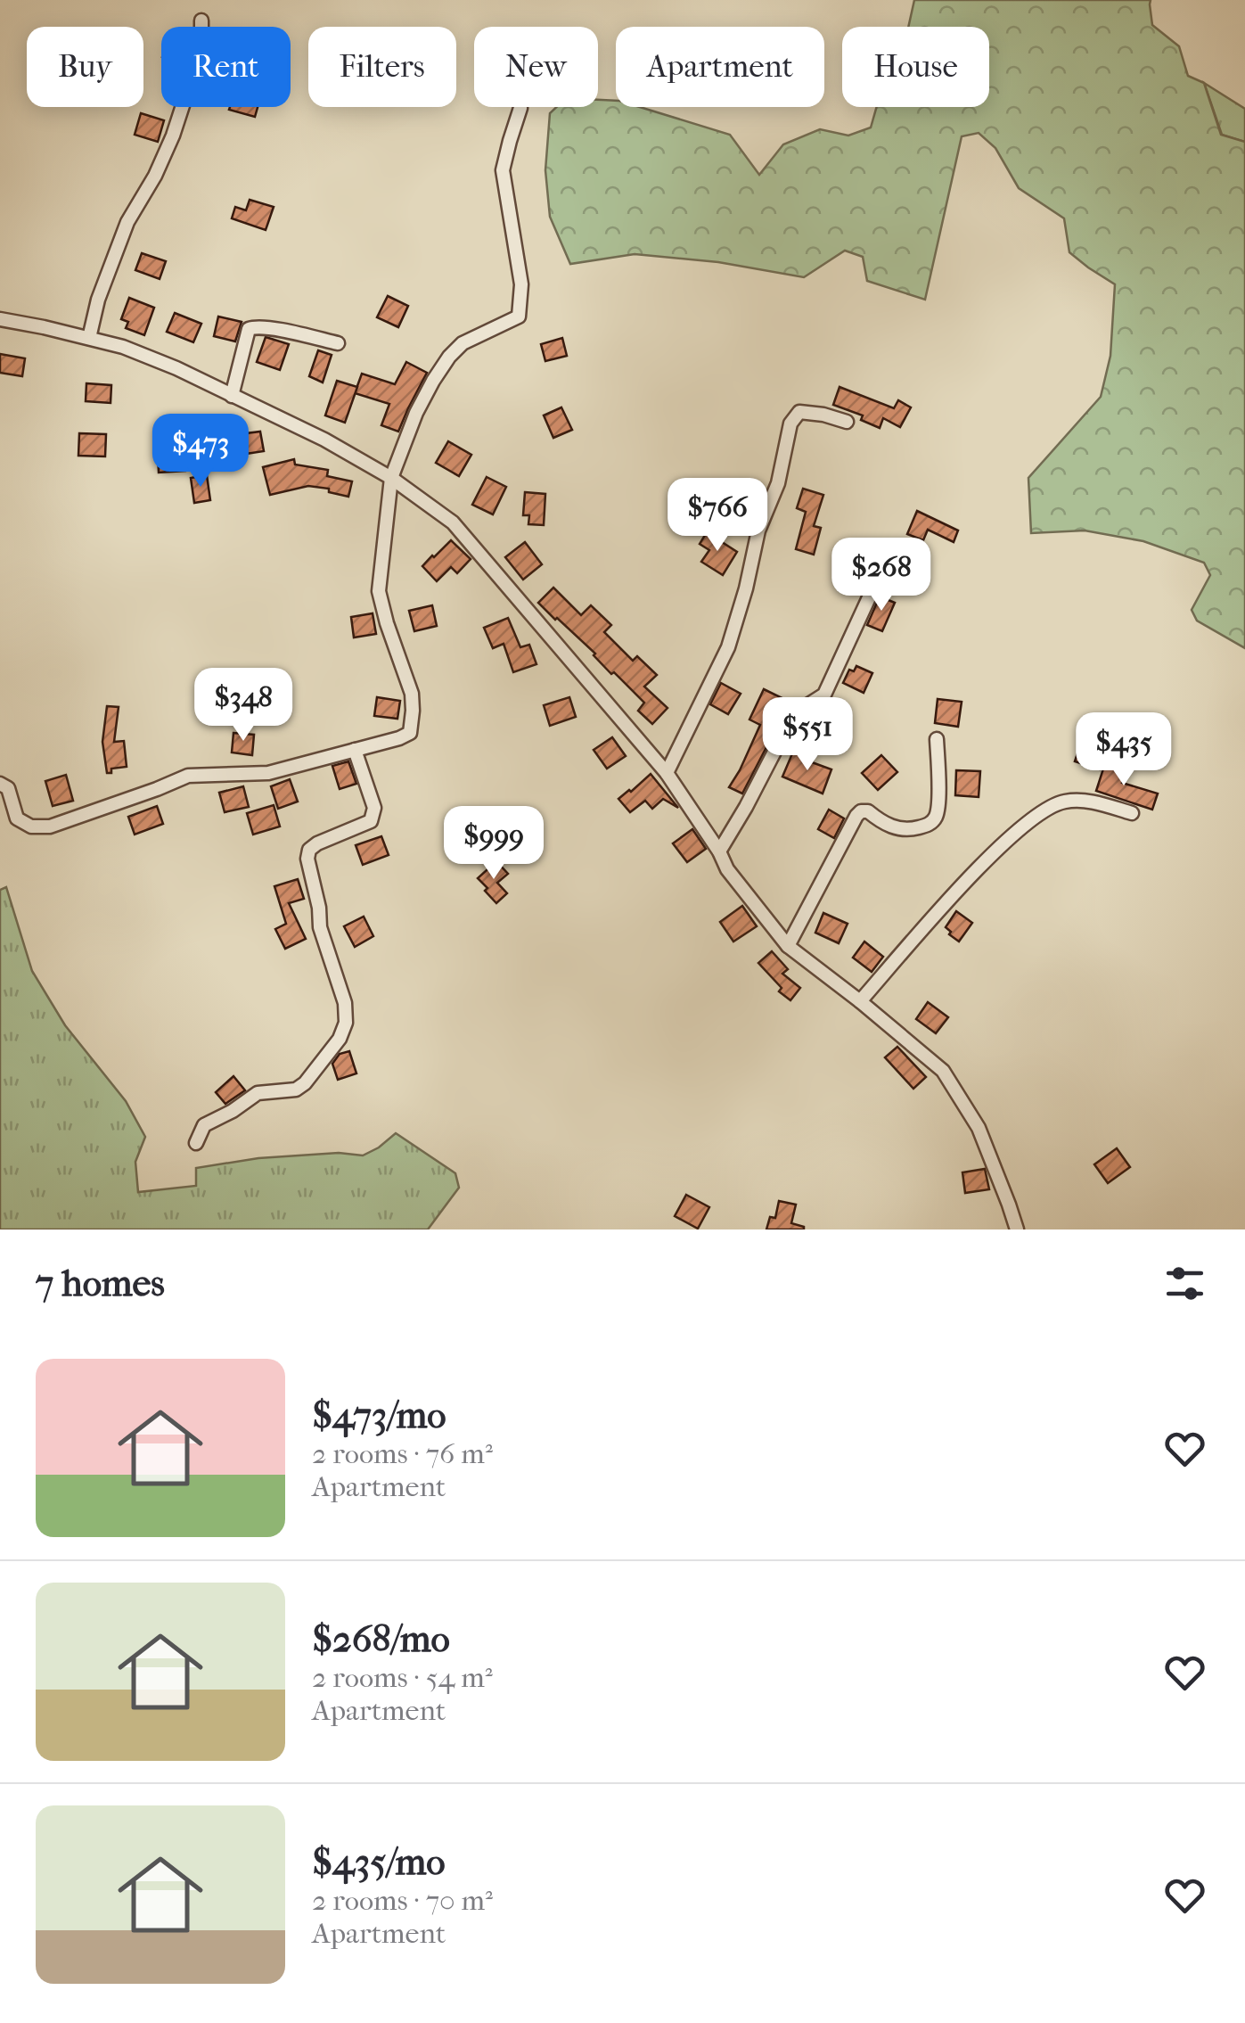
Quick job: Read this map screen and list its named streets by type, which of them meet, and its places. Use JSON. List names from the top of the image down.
{
  "page": {
    "chip": [
      "Buy",
      "Rent",
      "Filters",
      "New",
      "Apartment",
      "House"
    ],
    "price": [
      "$473",
      "$766",
      "$268",
      "$348",
      "$551",
      "$435",
      "$999"
    ],
    "heading": "7 homes",
    "list": [
      {
        "name": "$473/mo",
        "note": "2 rooms · 76 m² · Apartment"
      },
      {
        "name": "$268/mo",
        "note": "2 rooms · 54 m² · Apartment"
      },
      {
        "name": "$435/mo",
        "note": "2 rooms · 70 m² · Apartment"
      }
    ]
  }
}
